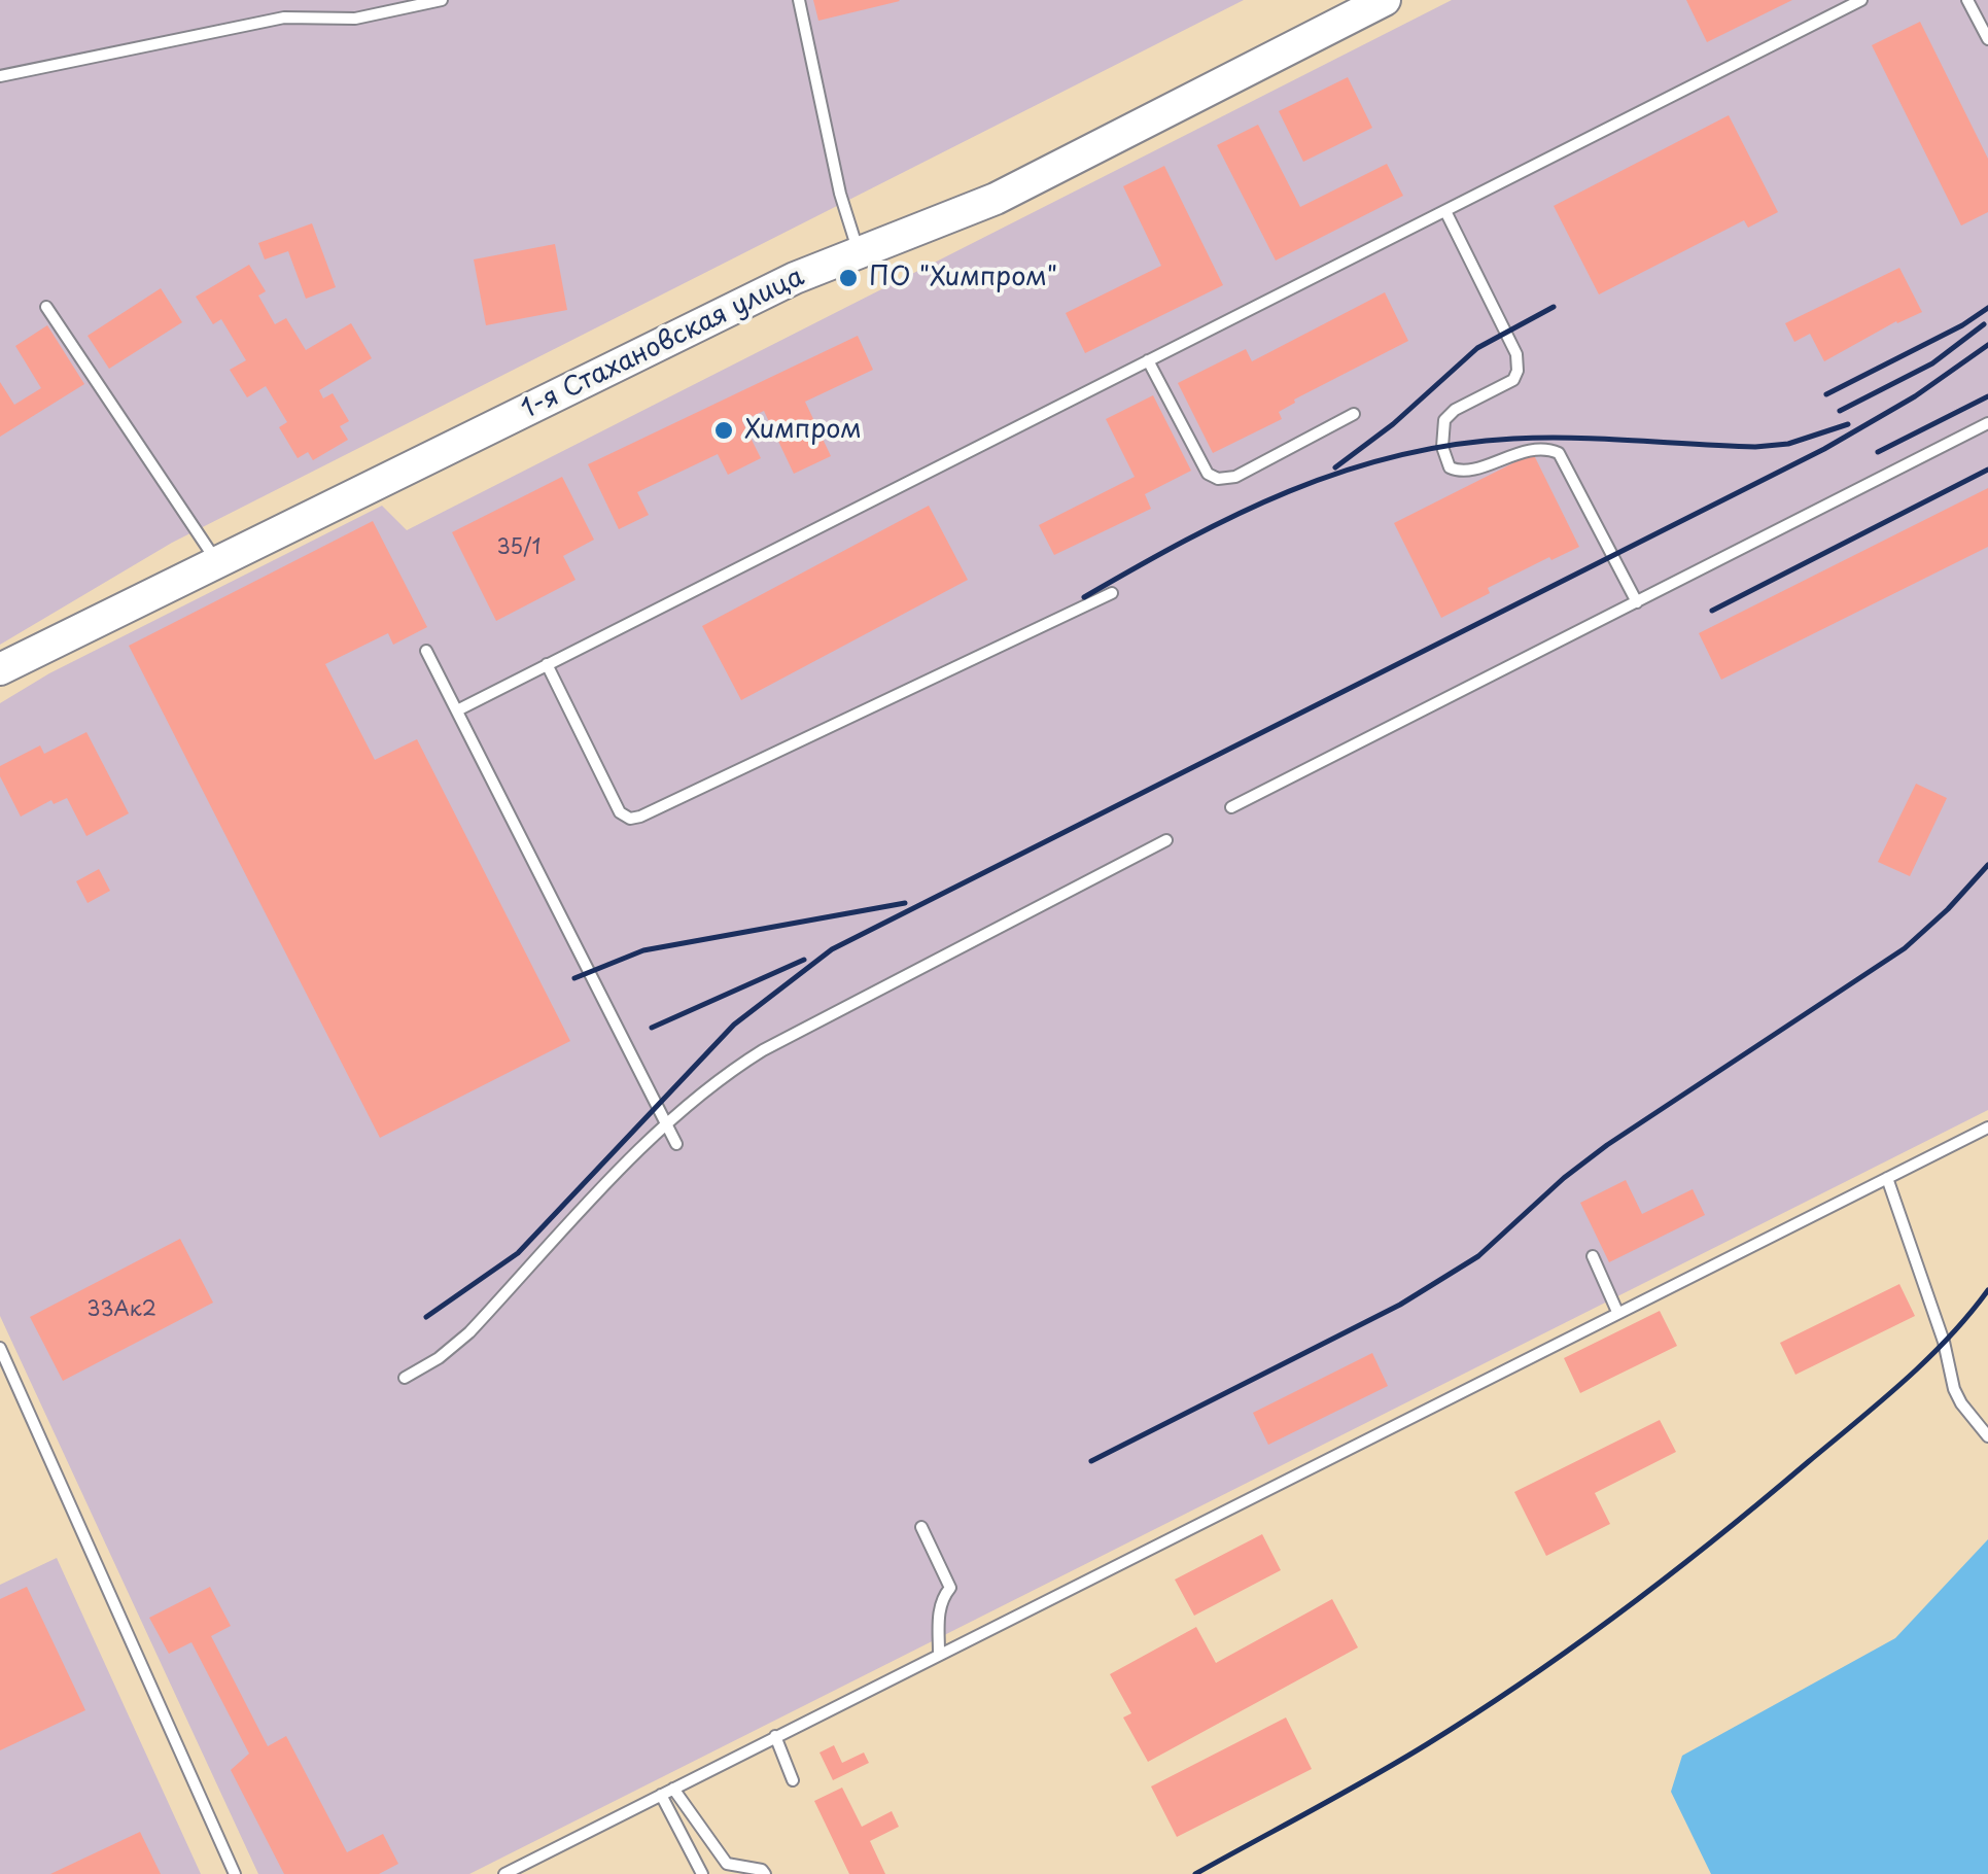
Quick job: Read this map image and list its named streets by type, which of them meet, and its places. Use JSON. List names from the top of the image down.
{
  "streets": {
    "main road": ["1-я Стахановская улица"]
  },
  "places": ["ПО \"Химпром\"", "Химпром"],
  "house_numbers": ["35/1", "33Ак2"]
}
